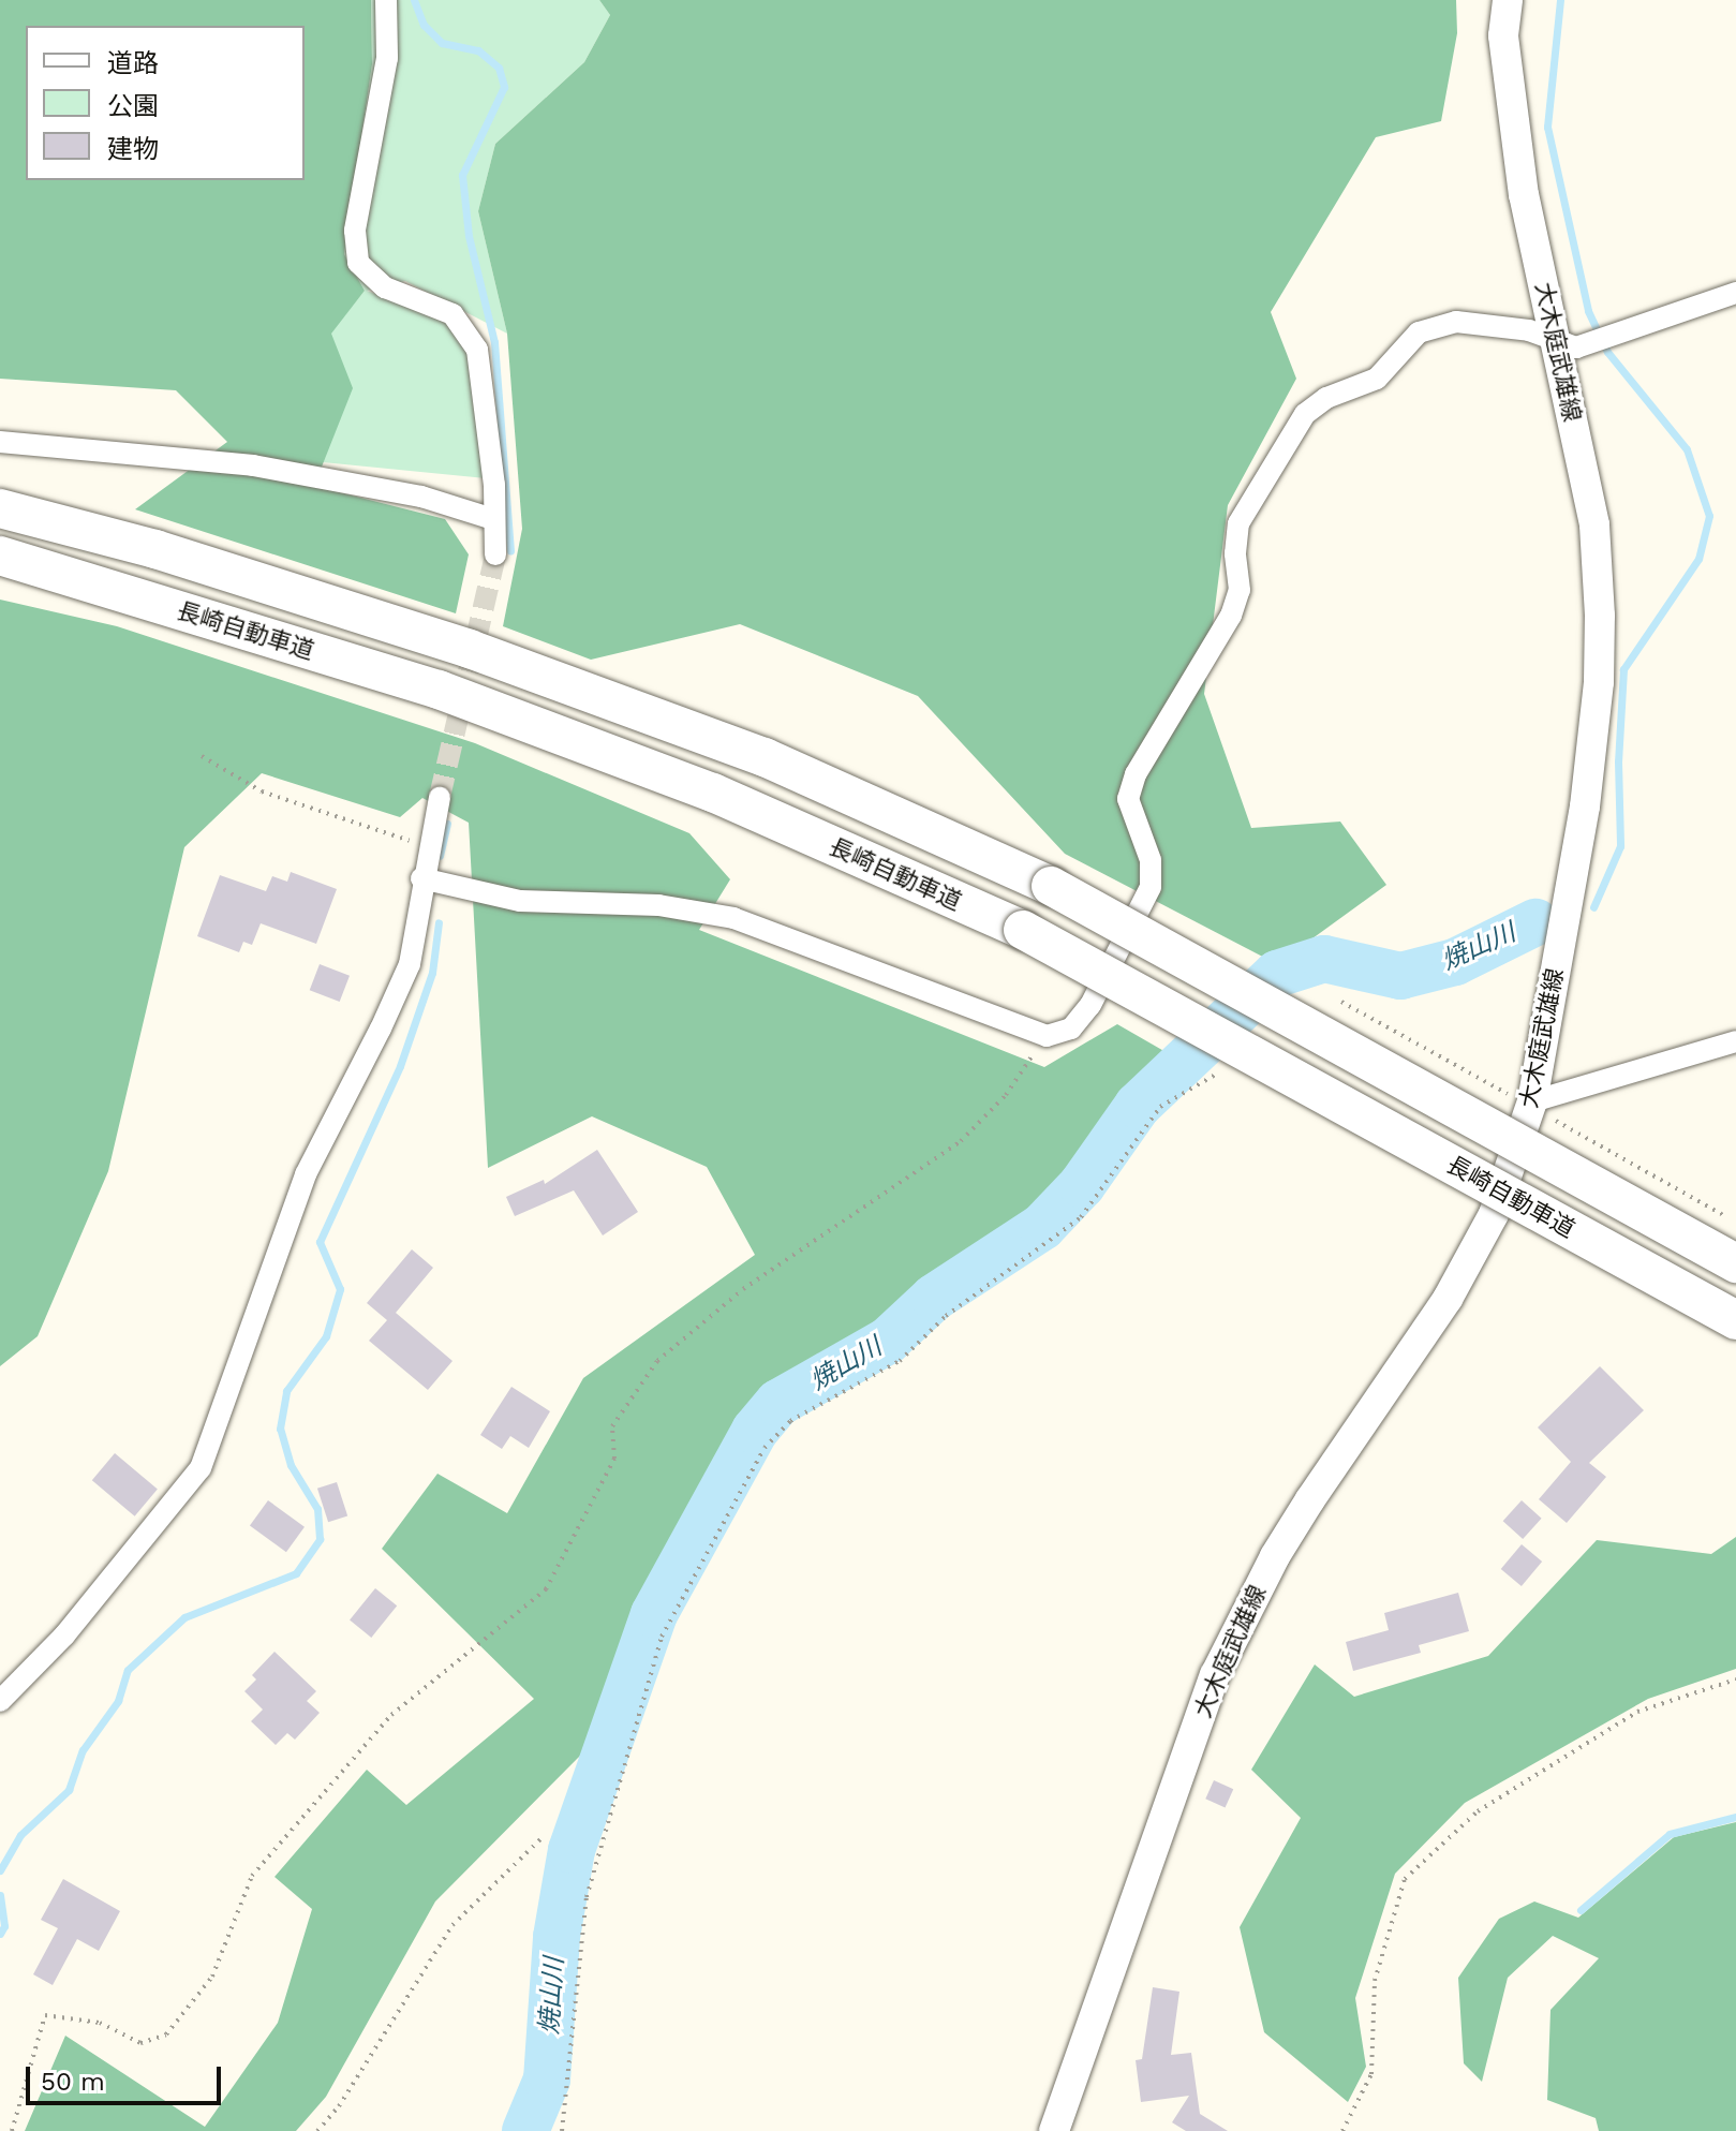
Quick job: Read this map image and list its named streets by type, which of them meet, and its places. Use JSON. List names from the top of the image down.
{
  "streets": {
    "highway": ["長崎自動車道"],
    "main road": ["大木庭武雄線"]
  },
  "water": ["焼山川"],
  "legend": ["道路", "公園", "建物"],
  "scale_bar": "50 m"
}
